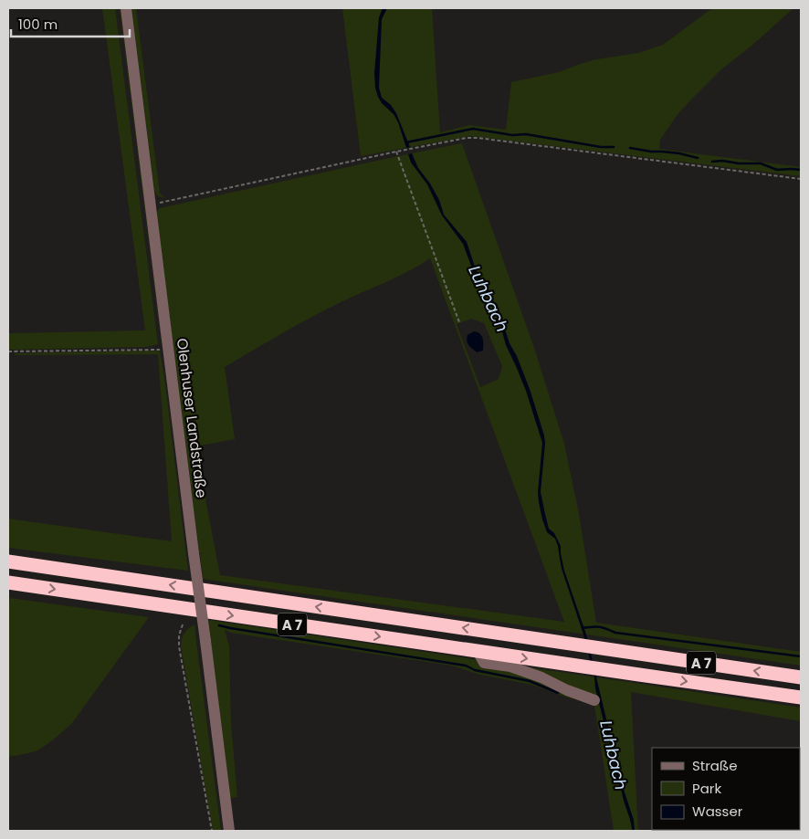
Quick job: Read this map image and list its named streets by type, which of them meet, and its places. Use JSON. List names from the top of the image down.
{
  "streets": {
    "highway": ["A 7"],
    "street": ["Olenhuser Landstraße"]
  },
  "water": ["Luhbach"],
  "legend": ["Straße", "Park", "Wasser"],
  "scale_bar": "100 m"
}
